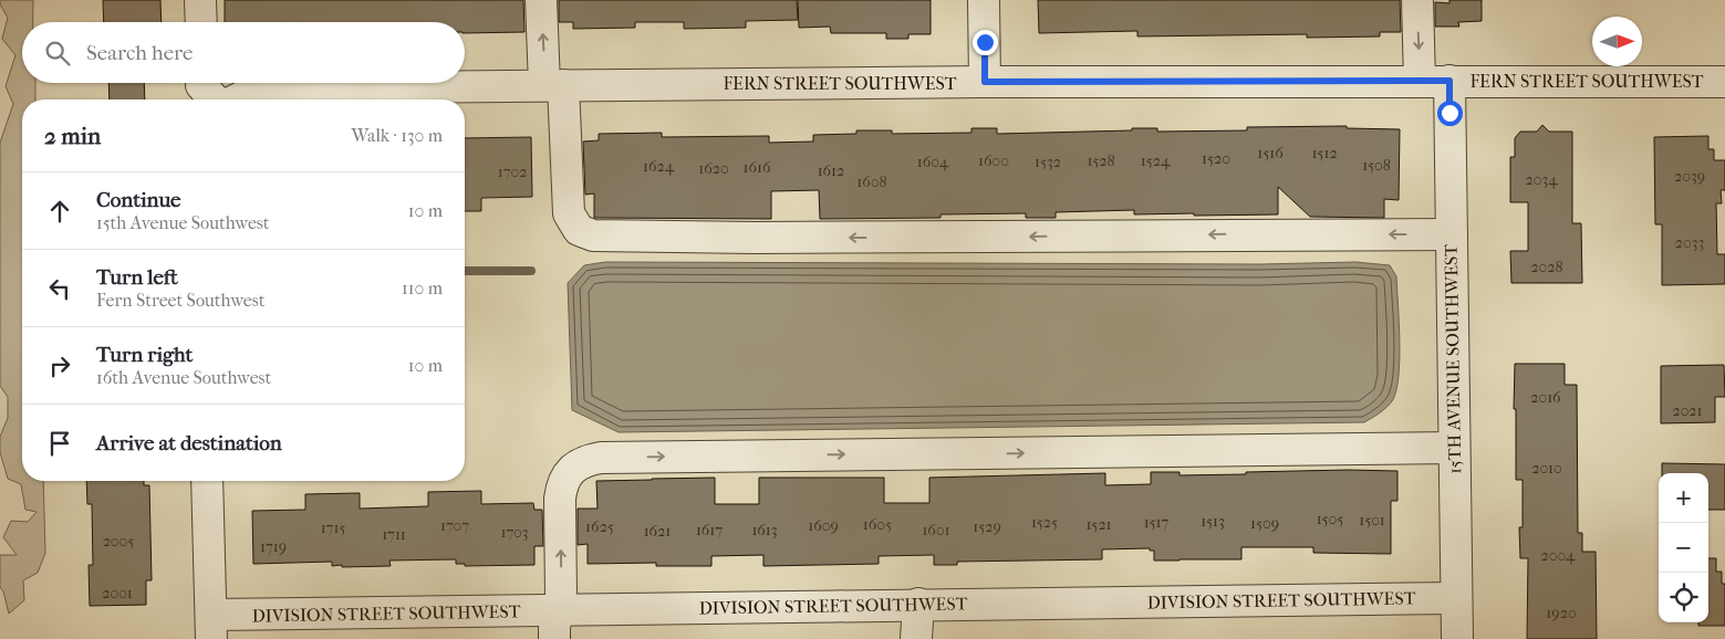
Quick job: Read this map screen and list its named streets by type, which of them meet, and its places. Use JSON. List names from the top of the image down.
{
  "streets": {
    "street": ["FERN STREET SOUTHWEST", "15TH AVENUE SOUTHWEST", "DIVISION STREET SOUTHWEST"]
  },
  "crossings": [
    ["FERN STREET SOUTHWEST", "15TH AVENUE SOUTHWEST"],
    ["15TH AVENUE SOUTHWEST", "DIVISION STREET SOUTHWEST"]
  ],
  "house_numbers": [
    "1516",
    "1512",
    "1520",
    "1600",
    "1528",
    "1524",
    "1604",
    "1532",
    "1508",
    "1624",
    "1616",
    "1620",
    "1612",
    "1702",
    "2039",
    "2034",
    "1608",
    "2033",
    "2028",
    "2016",
    "2021",
    "2010",
    "1505",
    "1501",
    "1513",
    "1525",
    "1517",
    "1509",
    "1605",
    "1521",
    "1707",
    "1609",
    "1625",
    "1529",
    "1715",
    "1617",
    "1613",
    "1601",
    "1621",
    "1703",
    "1711",
    "2005",
    "1719",
    "2004",
    "2001",
    "1920"
  ],
  "north": "right",
  "page": {
    "search": "Search here",
    "heading": ["2 min", "Walk · 130 m"],
    "list": [
      ["Continue", "15th Avenue Southwest", "10 m"],
      ["Turn left", "Fern Street Southwest", "110 m"],
      ["Turn right", "16th Avenue Southwest", "10 m"],
      "Arrive at destination"
    ],
    "map_buttons": ["+", "−"]
  }
}
